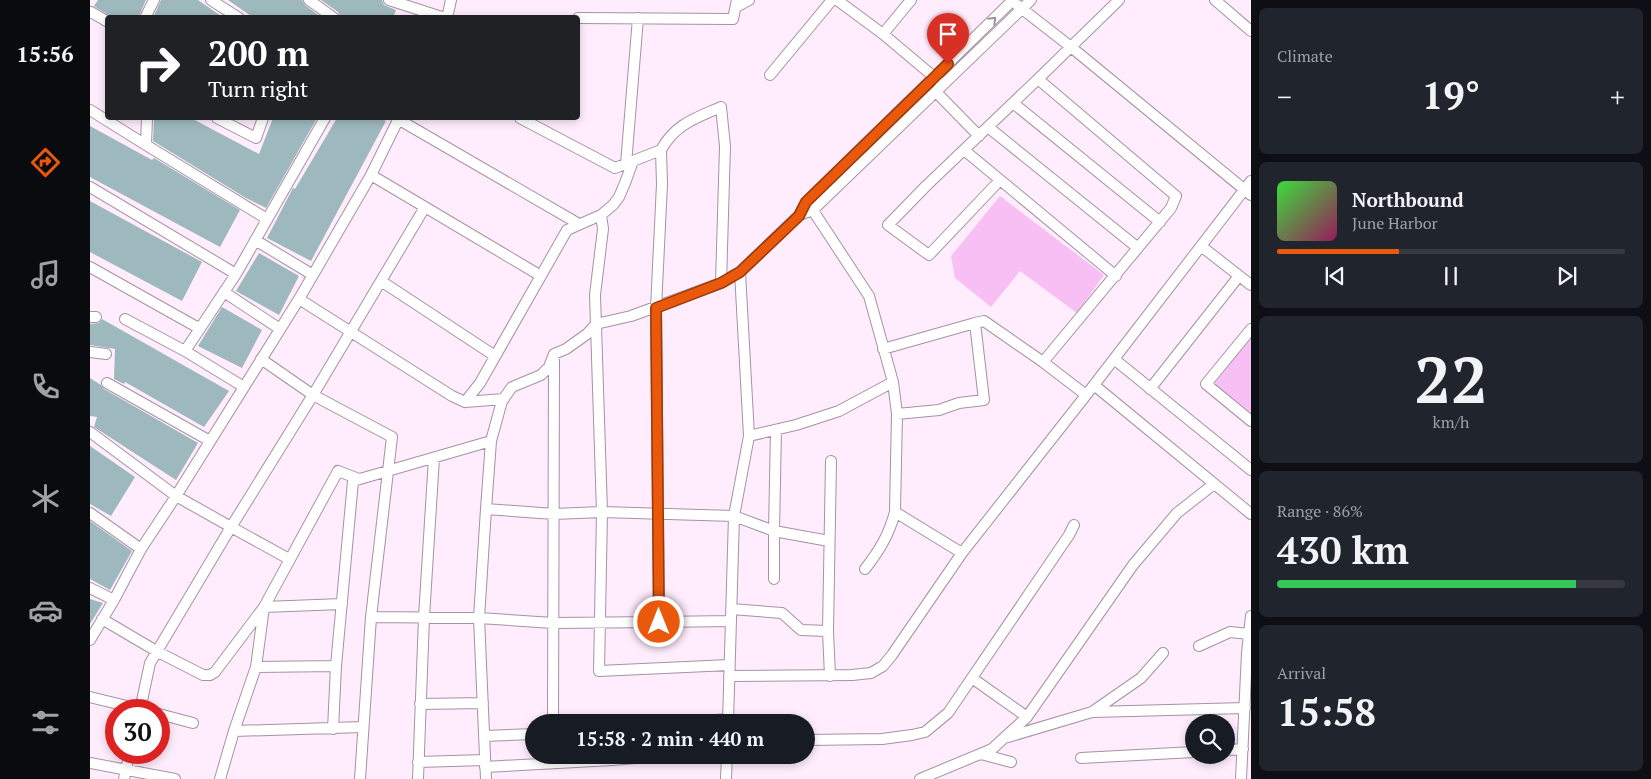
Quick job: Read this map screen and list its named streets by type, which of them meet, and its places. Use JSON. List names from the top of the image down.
{
  "page": {
    "tabs": "15:56",
    "tile": [
      "Climate",
      ["22", "km/h"],
      ["Range · 86%", "430 km"],
      ["Arrival", "15:58"]
    ],
    "turn": ["200 m", "Turn right"],
    "heat": ["−", "19°", "+"],
    "song": ["Northbound", "June Harbor"],
    "limit": "30",
    "trip": "15:58 · 2 min · 440 m"
  }
}
